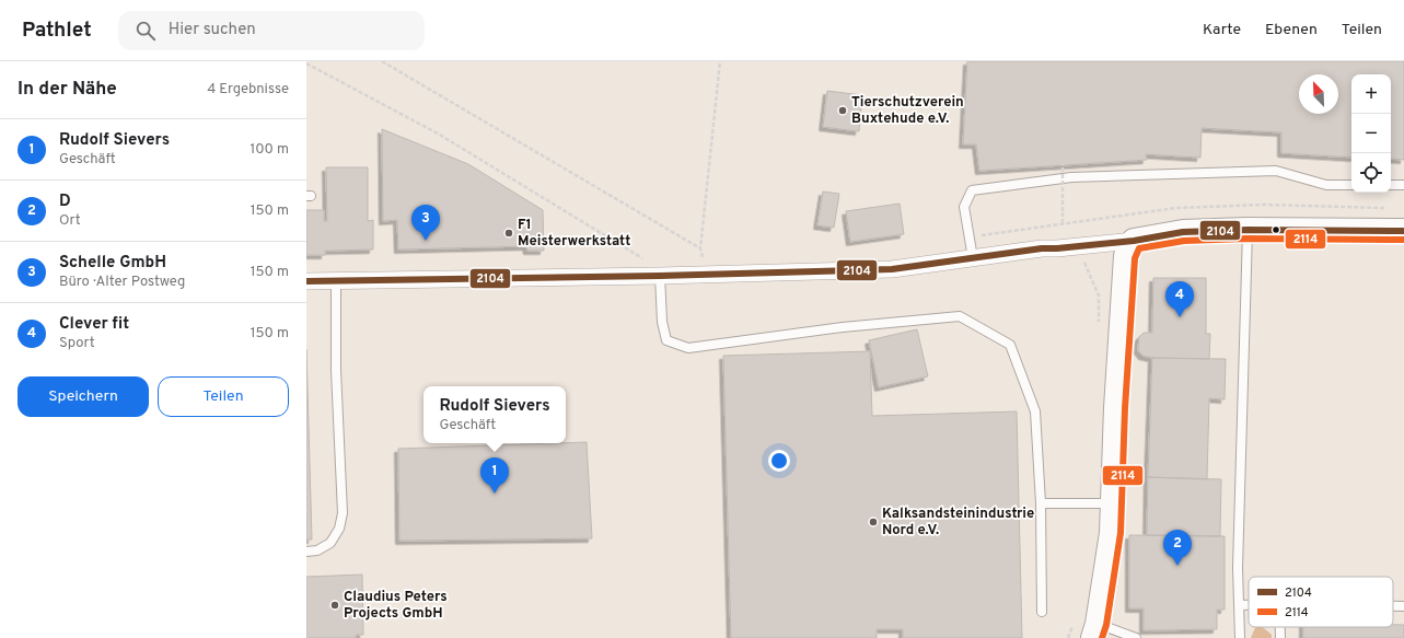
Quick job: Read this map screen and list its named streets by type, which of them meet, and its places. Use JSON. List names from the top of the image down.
{
  "places": [
    "Tierschutzverein Buxtehude e.V.",
    "F1 Meisterwerkstatt",
    "Kalksandsteinindustrie Nord e.V.",
    "Claudius Peters Projects GmbH"
  ],
  "lines": ["transit line 2104", "transit line 2114"],
  "legend": ["2104", "2114"],
  "north": "top left",
  "page": {
    "header": "Pathlet",
    "search": "Hier suchen",
    "nav": ["Karte", "Ebenen", "Teilen"],
    "heading": ["In der Nähe", "4 Ergebnisse"],
    "map_buttons": ["+", "−"],
    "list": [
      {
        "mark": "1",
        "name": "Rudolf Sievers",
        "note": "Geschäft",
        "value": "100 m"
      },
      {
        "mark": "2",
        "name": "D",
        "note": "Ort",
        "value": "150 m"
      },
      {
        "mark": "3",
        "name": "Schelle GmbH",
        "note": "Büro · Alter Postweg",
        "value": "150 m"
      },
      {
        "mark": "4",
        "name": "Clever fit",
        "note": "Sport",
        "value": "150 m"
      }
    ],
    "pins": [
      "3",
      "4",
      "1",
      "2"
    ],
    "buttons": ["Speichern", "Teilen"],
    "popup": ["Rudolf Sievers", "Geschäft"]
  }
}
